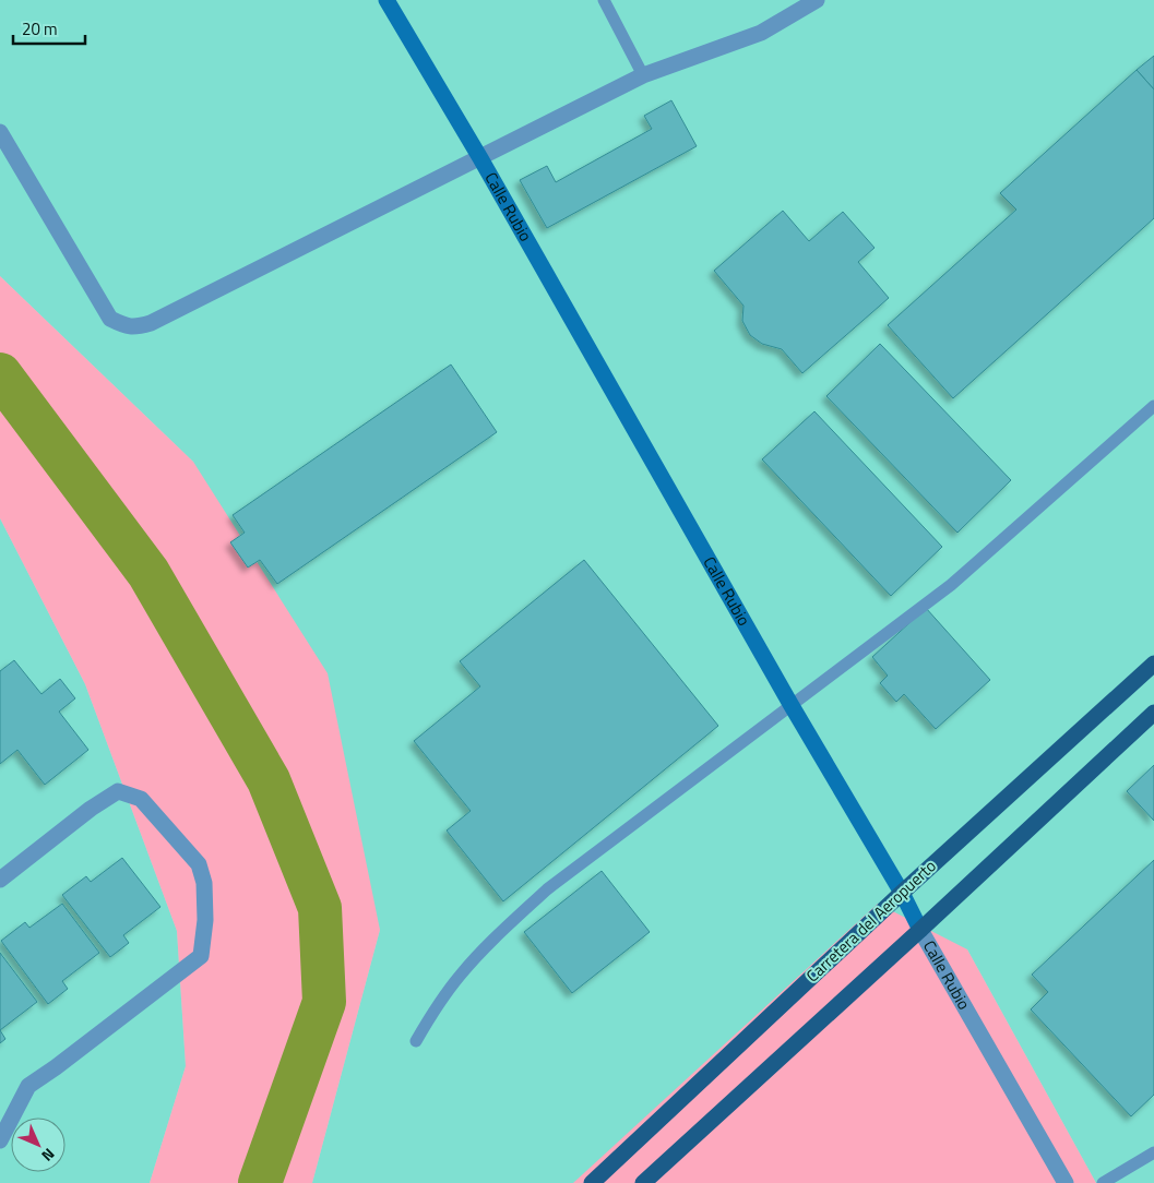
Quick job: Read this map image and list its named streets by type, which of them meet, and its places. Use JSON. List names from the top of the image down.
{
  "streets": {
    "main road": ["Carretera del Aeropuerto"],
    "street": ["Calle Rubio"]
  },
  "crossings": [
    ["Calle Rubio", "Carretera del Aeropuerto"]
  ],
  "scale_bar": "20 m",
  "north": "bottom right"
}
